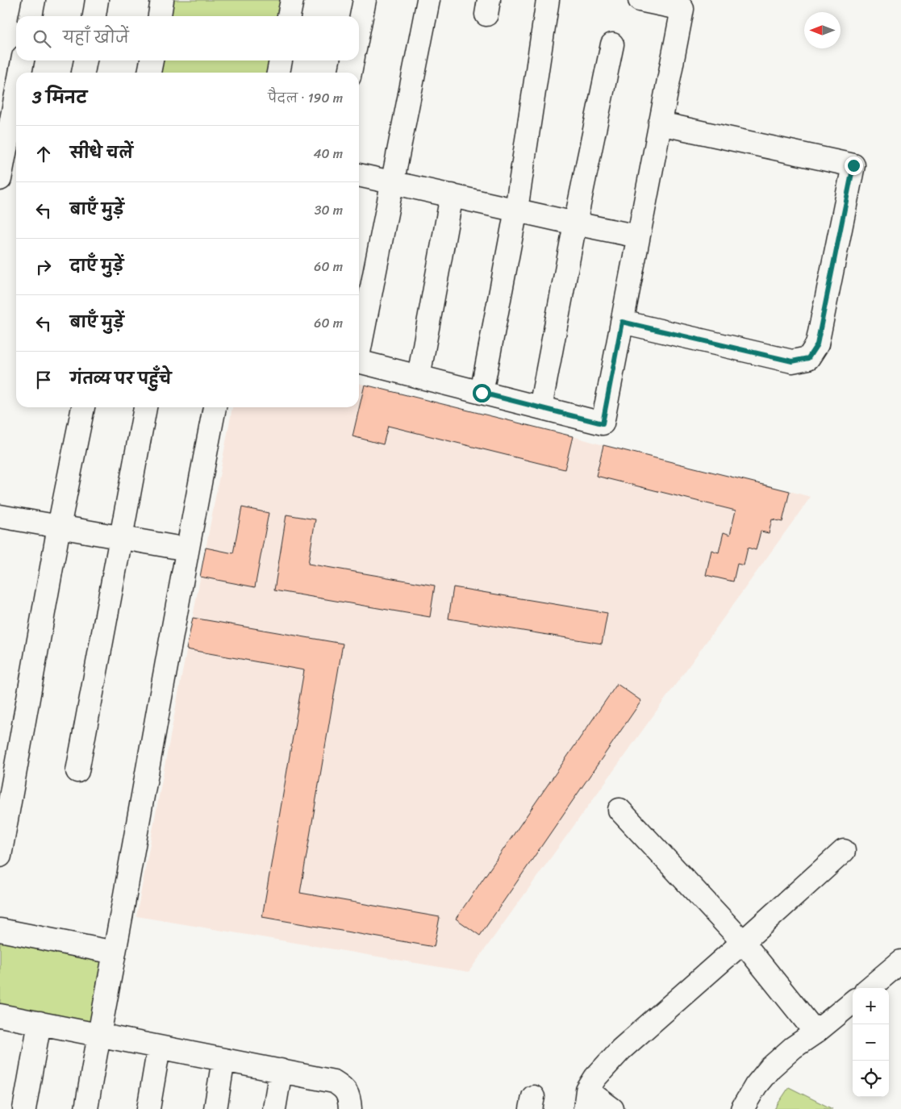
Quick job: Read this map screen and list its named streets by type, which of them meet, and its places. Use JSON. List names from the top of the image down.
{
  "north": "left",
  "page": {
    "search": "यहाँ खोजें",
    "heading": ["3 मिनट", "पैदल · 190 m"],
    "list": [
      ["सीधे चलें", "40 m"],
      ["बाएँ मुड़ें", "30 m"],
      ["दाएँ मुड़ें", "60 m"],
      ["बाएँ मुड़ें", "60 m"],
      "गंतव्य पर पहुँचे"
    ],
    "map_buttons": ["+", "−"]
  }
}
